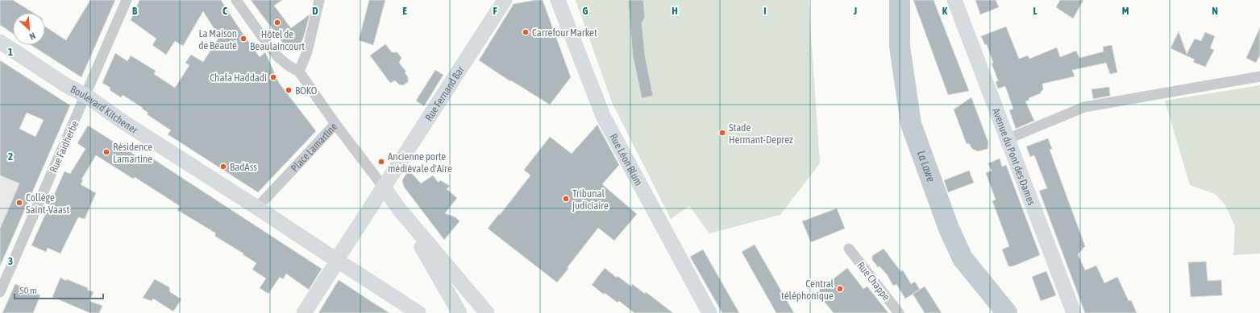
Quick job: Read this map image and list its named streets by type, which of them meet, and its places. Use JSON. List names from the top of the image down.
{
  "streets": {
    "street": [
      "Rue Fernand Bar",
      "Boulevard Kitchener",
      "Rue Faidherbe",
      "Place Lamartine",
      "Avenue du Pont des Dames",
      "Rue Léon Blum",
      "Rue Chappe"
    ]
  },
  "crossings": [
    ["Rue Fernand Bar", "Place Lamartine"],
    ["Boulevard Kitchener", "Rue Faidherbe"],
    ["Boulevard Kitchener", "Place Lamartine"]
  ],
  "water": ["La Lawe"],
  "places": [
    "Hôtel de Beaulaincourt",
    "Carrefour Market",
    "La Maison de Beauté",
    "Chafa Haddadi",
    "BOKO",
    "Stade Hermant-Deprez",
    "Résidence Lamartine",
    "Ancienne porte médiévale d'Aire",
    "BadAss",
    "Tribunal judiciaire",
    "Collège Saint-Vaast",
    "Central téléphonique"
  ],
  "scale_bar": "50 m",
  "north": "bottom right",
  "grid": {
    "columns": [
      "B",
      "C",
      "D",
      "E",
      "F",
      "G",
      "H",
      "I",
      "J",
      "K",
      "L",
      "M",
      "N"
    ],
    "rows": ["1", "2", "3"]
  }
}
